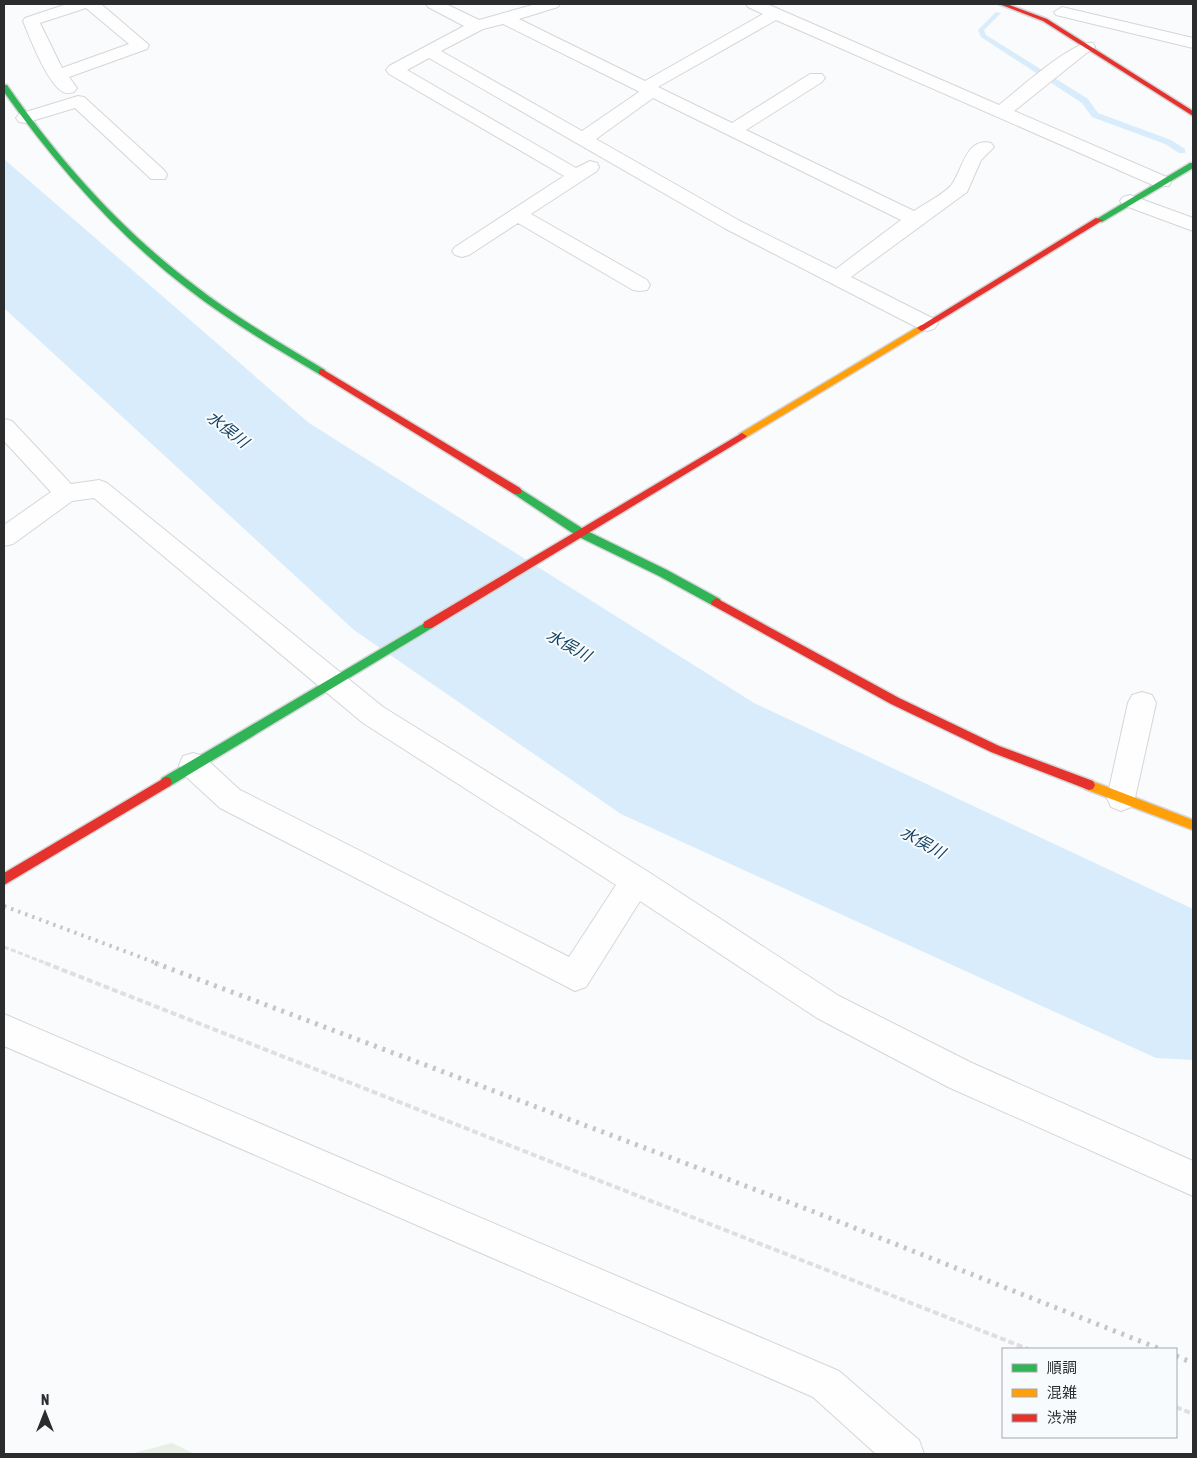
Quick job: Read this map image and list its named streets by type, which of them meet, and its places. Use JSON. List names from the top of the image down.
{
  "water": ["水俣川"],
  "legend": ["順調", "混雑", "渋滞"],
  "north": "top"
}
